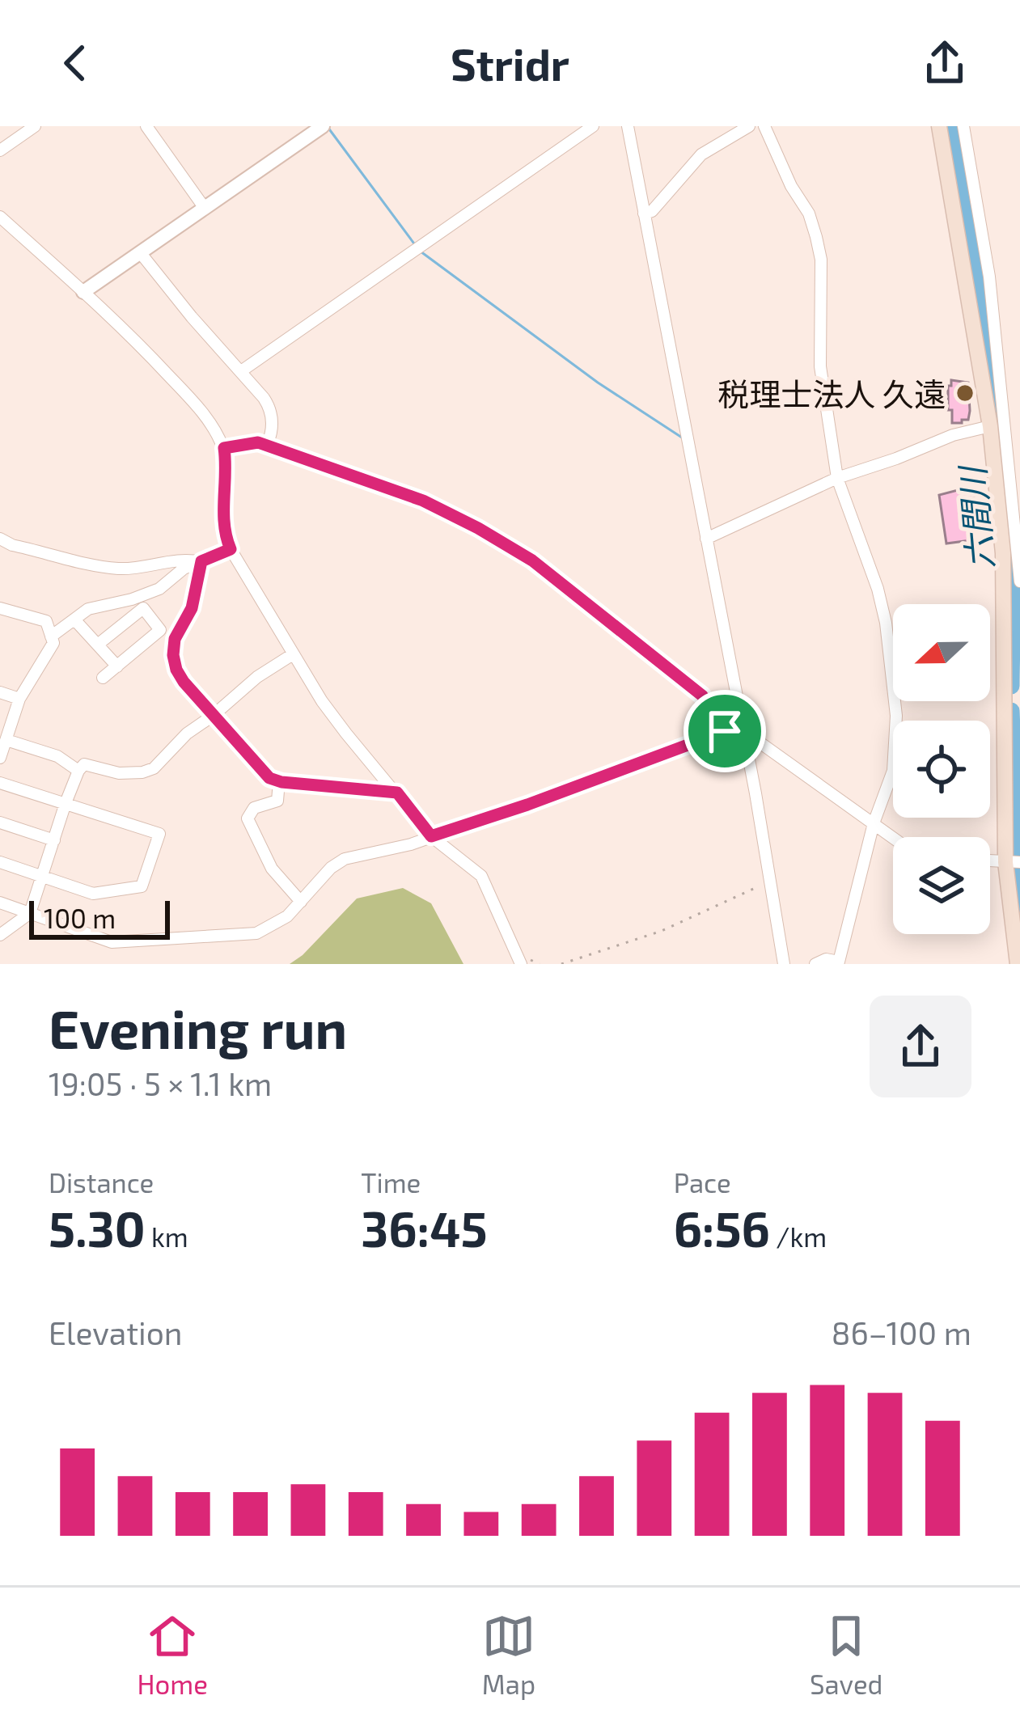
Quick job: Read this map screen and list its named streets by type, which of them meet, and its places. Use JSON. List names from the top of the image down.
{
  "water": ["六間川"],
  "places": ["税理士法人 久遠"],
  "scale_bar": "100 m",
  "north": "left",
  "page": {
    "header": "Stridr",
    "scale": "100 m",
    "heading": ["Evening run", "19:05 · 5 × 1.1 km"],
    "stats": [
      ["Distance", "5.30 km"],
      ["Time", "36:45"],
      ["Pace", "6:56 /km"]
    ],
    "chart": ["Elevation", "86–100 m"],
    "tabs": ["Home", "Map", "Saved"]
  }
}
